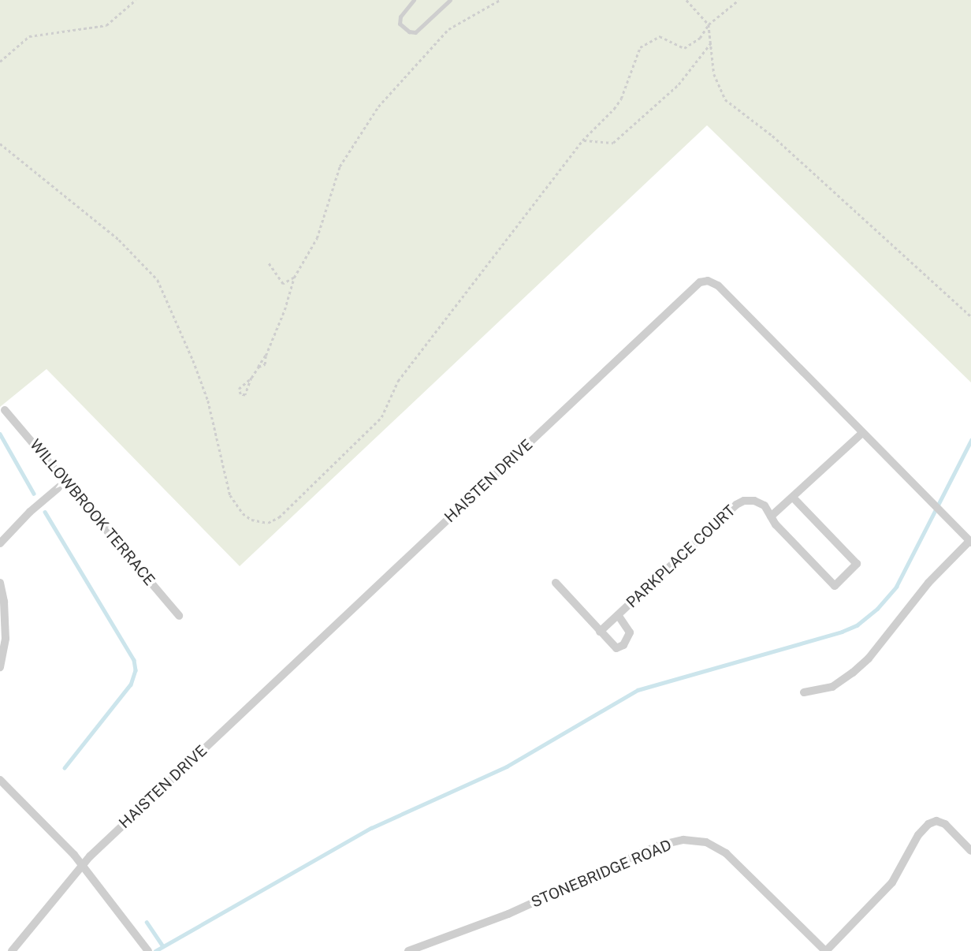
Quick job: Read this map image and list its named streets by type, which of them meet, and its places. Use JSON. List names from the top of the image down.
{
  "streets": {
    "street": [
      "HAISTEN DRIVE",
      "WILLOWBROOK TERRACE",
      "PARKPLACE COURT",
      "STONEBRIDGE ROAD"
    ]
  }
}
